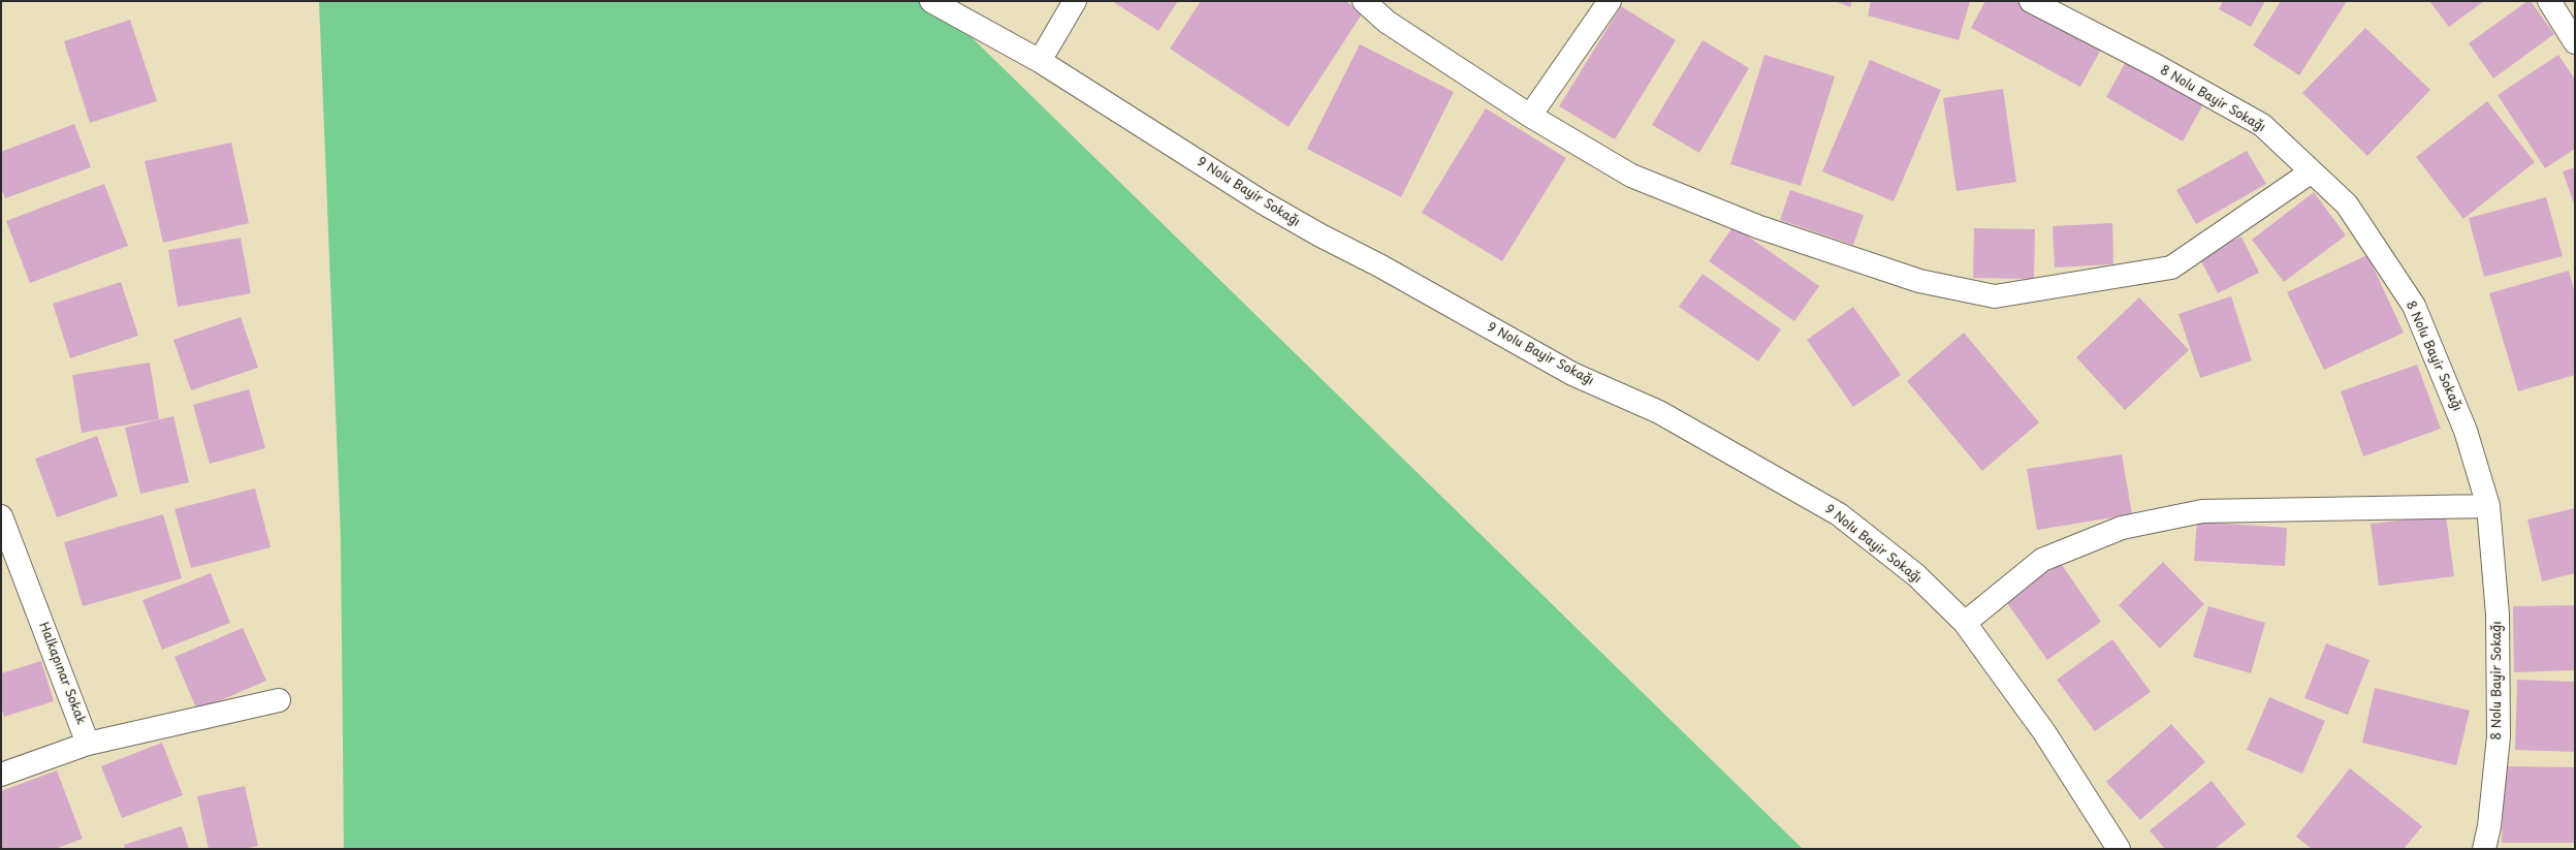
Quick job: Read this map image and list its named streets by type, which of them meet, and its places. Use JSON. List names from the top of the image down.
{
  "streets": {
    "street": ["8 Nolu Bayir Sokağı", "9 Nolu Bayir Sokağı", "Halkapınar Sokak"]
  }
}
